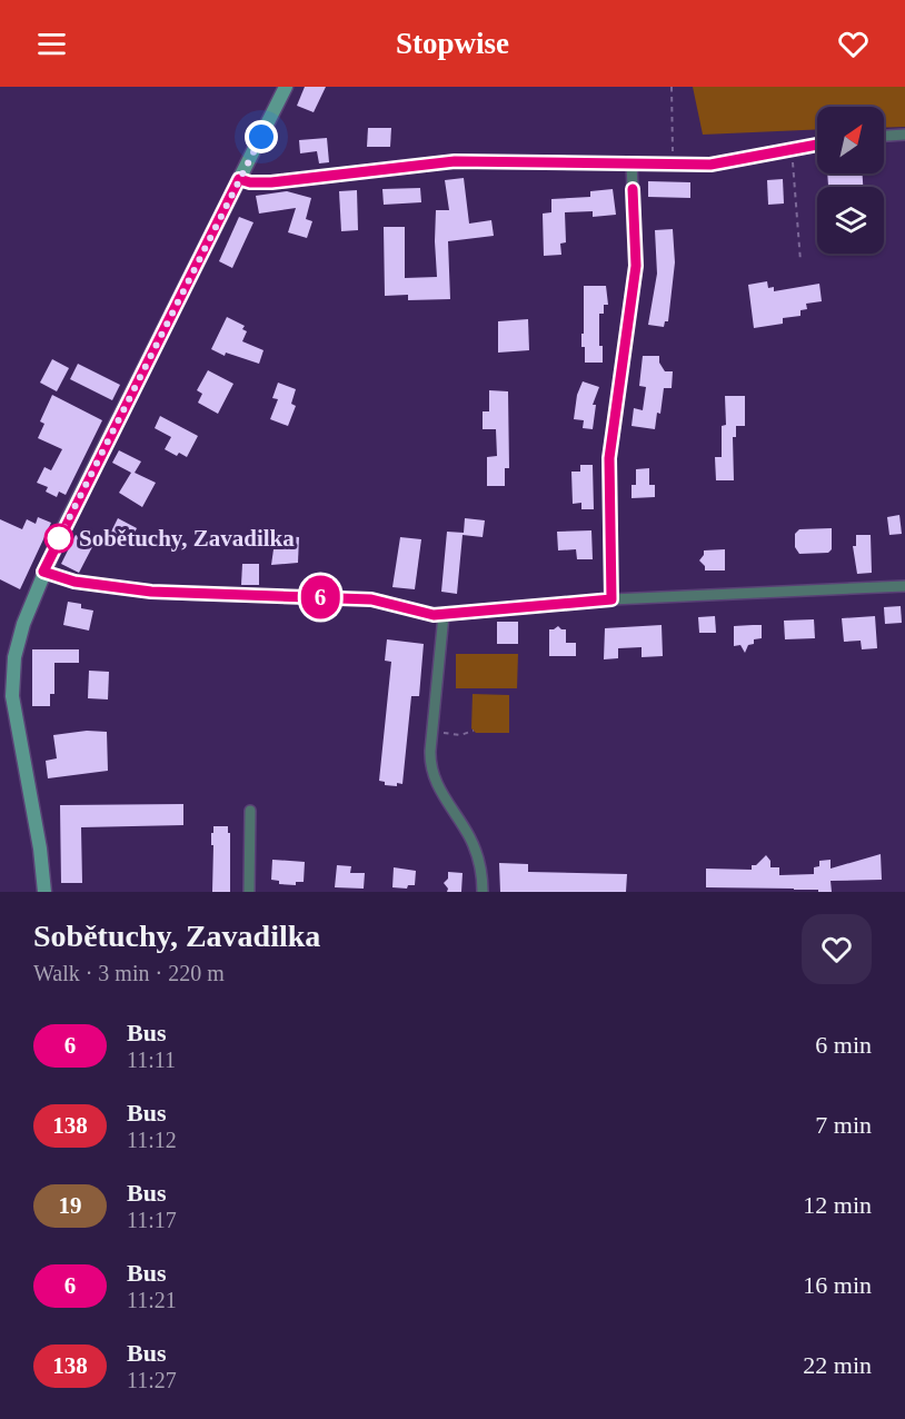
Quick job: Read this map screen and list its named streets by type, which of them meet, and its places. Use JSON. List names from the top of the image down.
{
  "places": ["Sobětuchy, Zavadilka"],
  "lines": ["bus line 6"],
  "north": "top right",
  "page": {
    "header": "Stopwise",
    "on_map": "6",
    "heading": ["Sobětuchy, Zavadilka", "Walk · 3 min · 220 m"],
    "list": [
      {
        "mark": "6",
        "name": "Bus",
        "note": "11:11",
        "value": "6 min"
      },
      {
        "mark": "138",
        "name": "Bus",
        "note": "11:12",
        "value": "7 min"
      },
      {
        "mark": "19",
        "name": "Bus",
        "note": "11:17",
        "value": "12 min"
      },
      {
        "mark": "6",
        "name": "Bus",
        "note": "11:21",
        "value": "16 min"
      },
      {
        "mark": "138",
        "name": "Bus",
        "note": "11:27",
        "value": "22 min"
      }
    ]
  }
}
